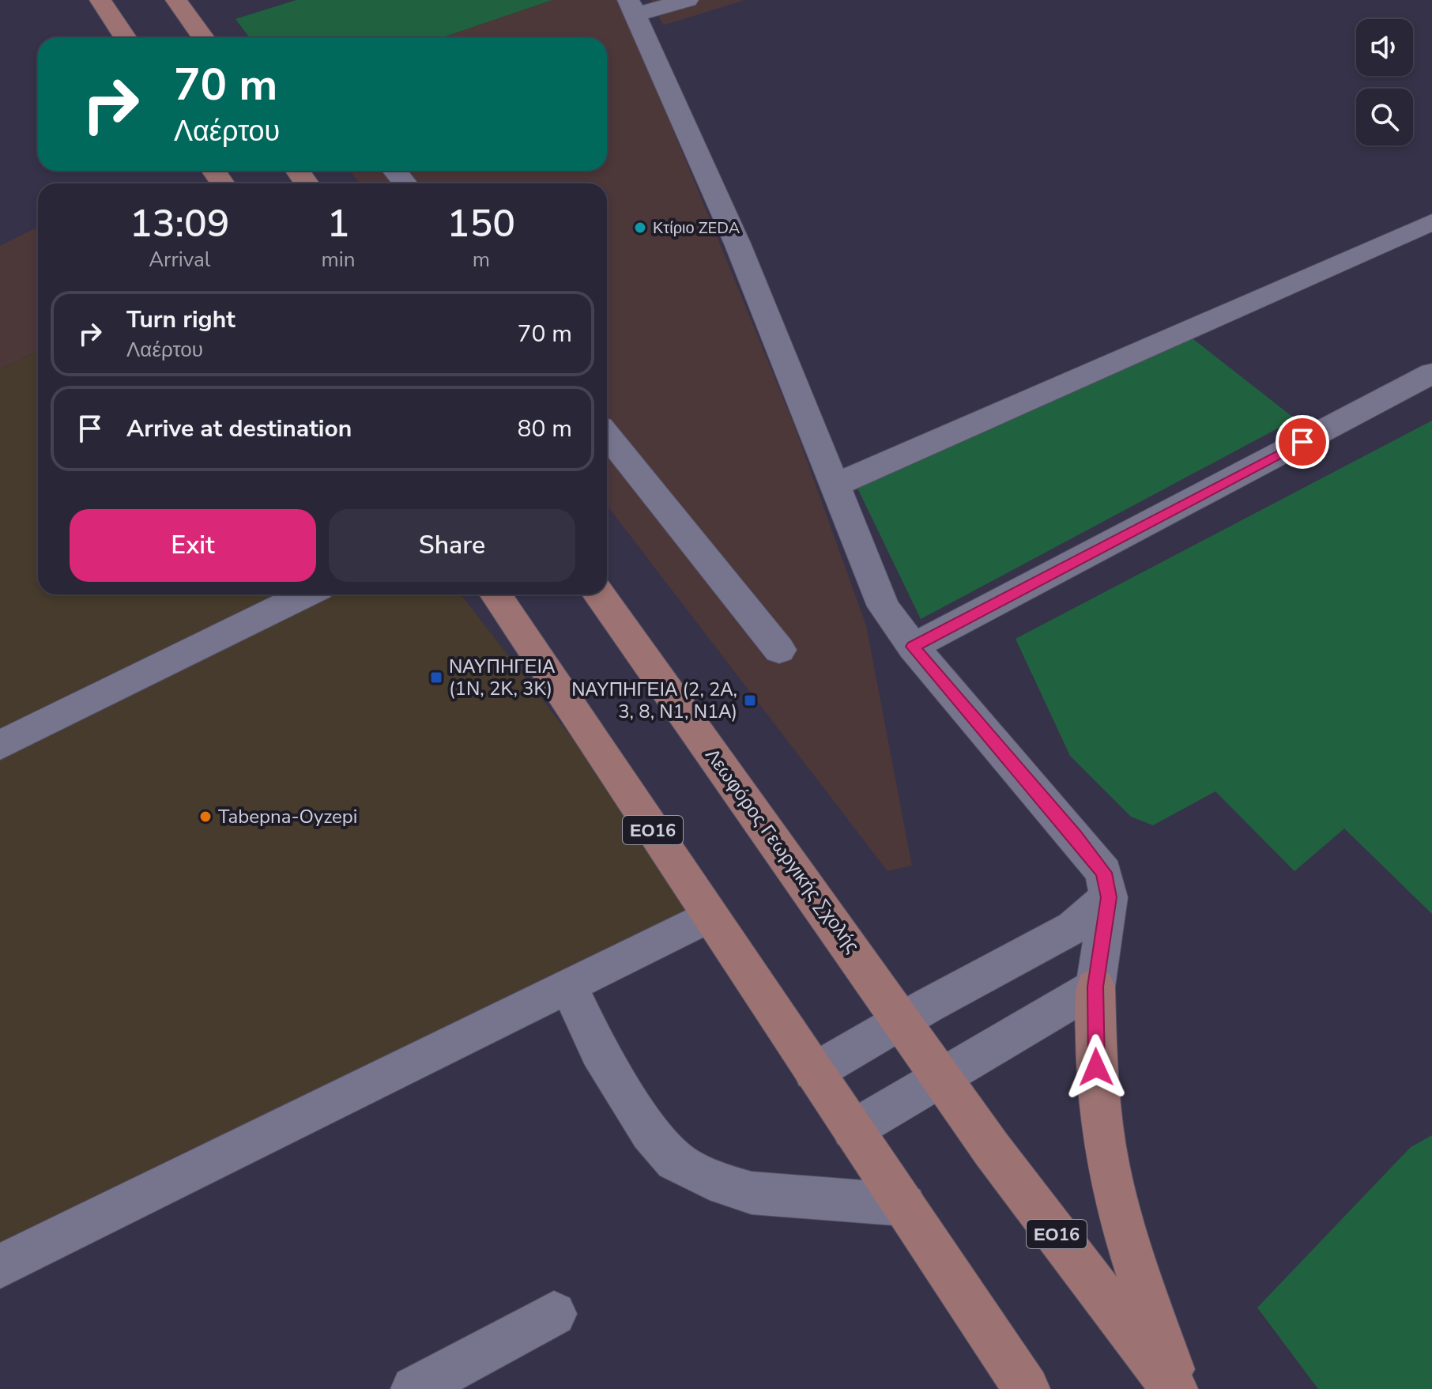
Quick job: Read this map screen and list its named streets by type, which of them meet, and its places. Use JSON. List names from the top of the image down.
{
  "streets": {
    "main road": ["ΕΟ16", "Λεωφόρος Γεωργικής Σχολής"]
  },
  "crossings": [
    ["ΕΟ16", "Λεωφόρος Γεωργικής Σχολής"]
  ],
  "places": {
    "other": ["Κτίριο ZEDA", "Tabepna-Oyzepi"],
    "transit": ["ΝΑΥΠΗΓΕΙΑ (1Ν, 2Κ, 3Κ)", "ΝΑΥΠΗΓΕΙΑ (2, 2Α, 3, 8, Ν1, Ν1Α)"]
  },
  "page": {
    "turn": ["70 m", "Λαέρτου"],
    "eta": [
      "13:09",
      "Arrival",
      "1",
      "min",
      "150",
      "m"
    ],
    "list": [
      {
        "name": "Turn right",
        "note": "Λαέρτου",
        "value": "70 m"
      },
      {
        "name": "Arrive at destination",
        "value": "80 m"
      }
    ],
    "buttons": ["Exit", "Share"]
  }
}
